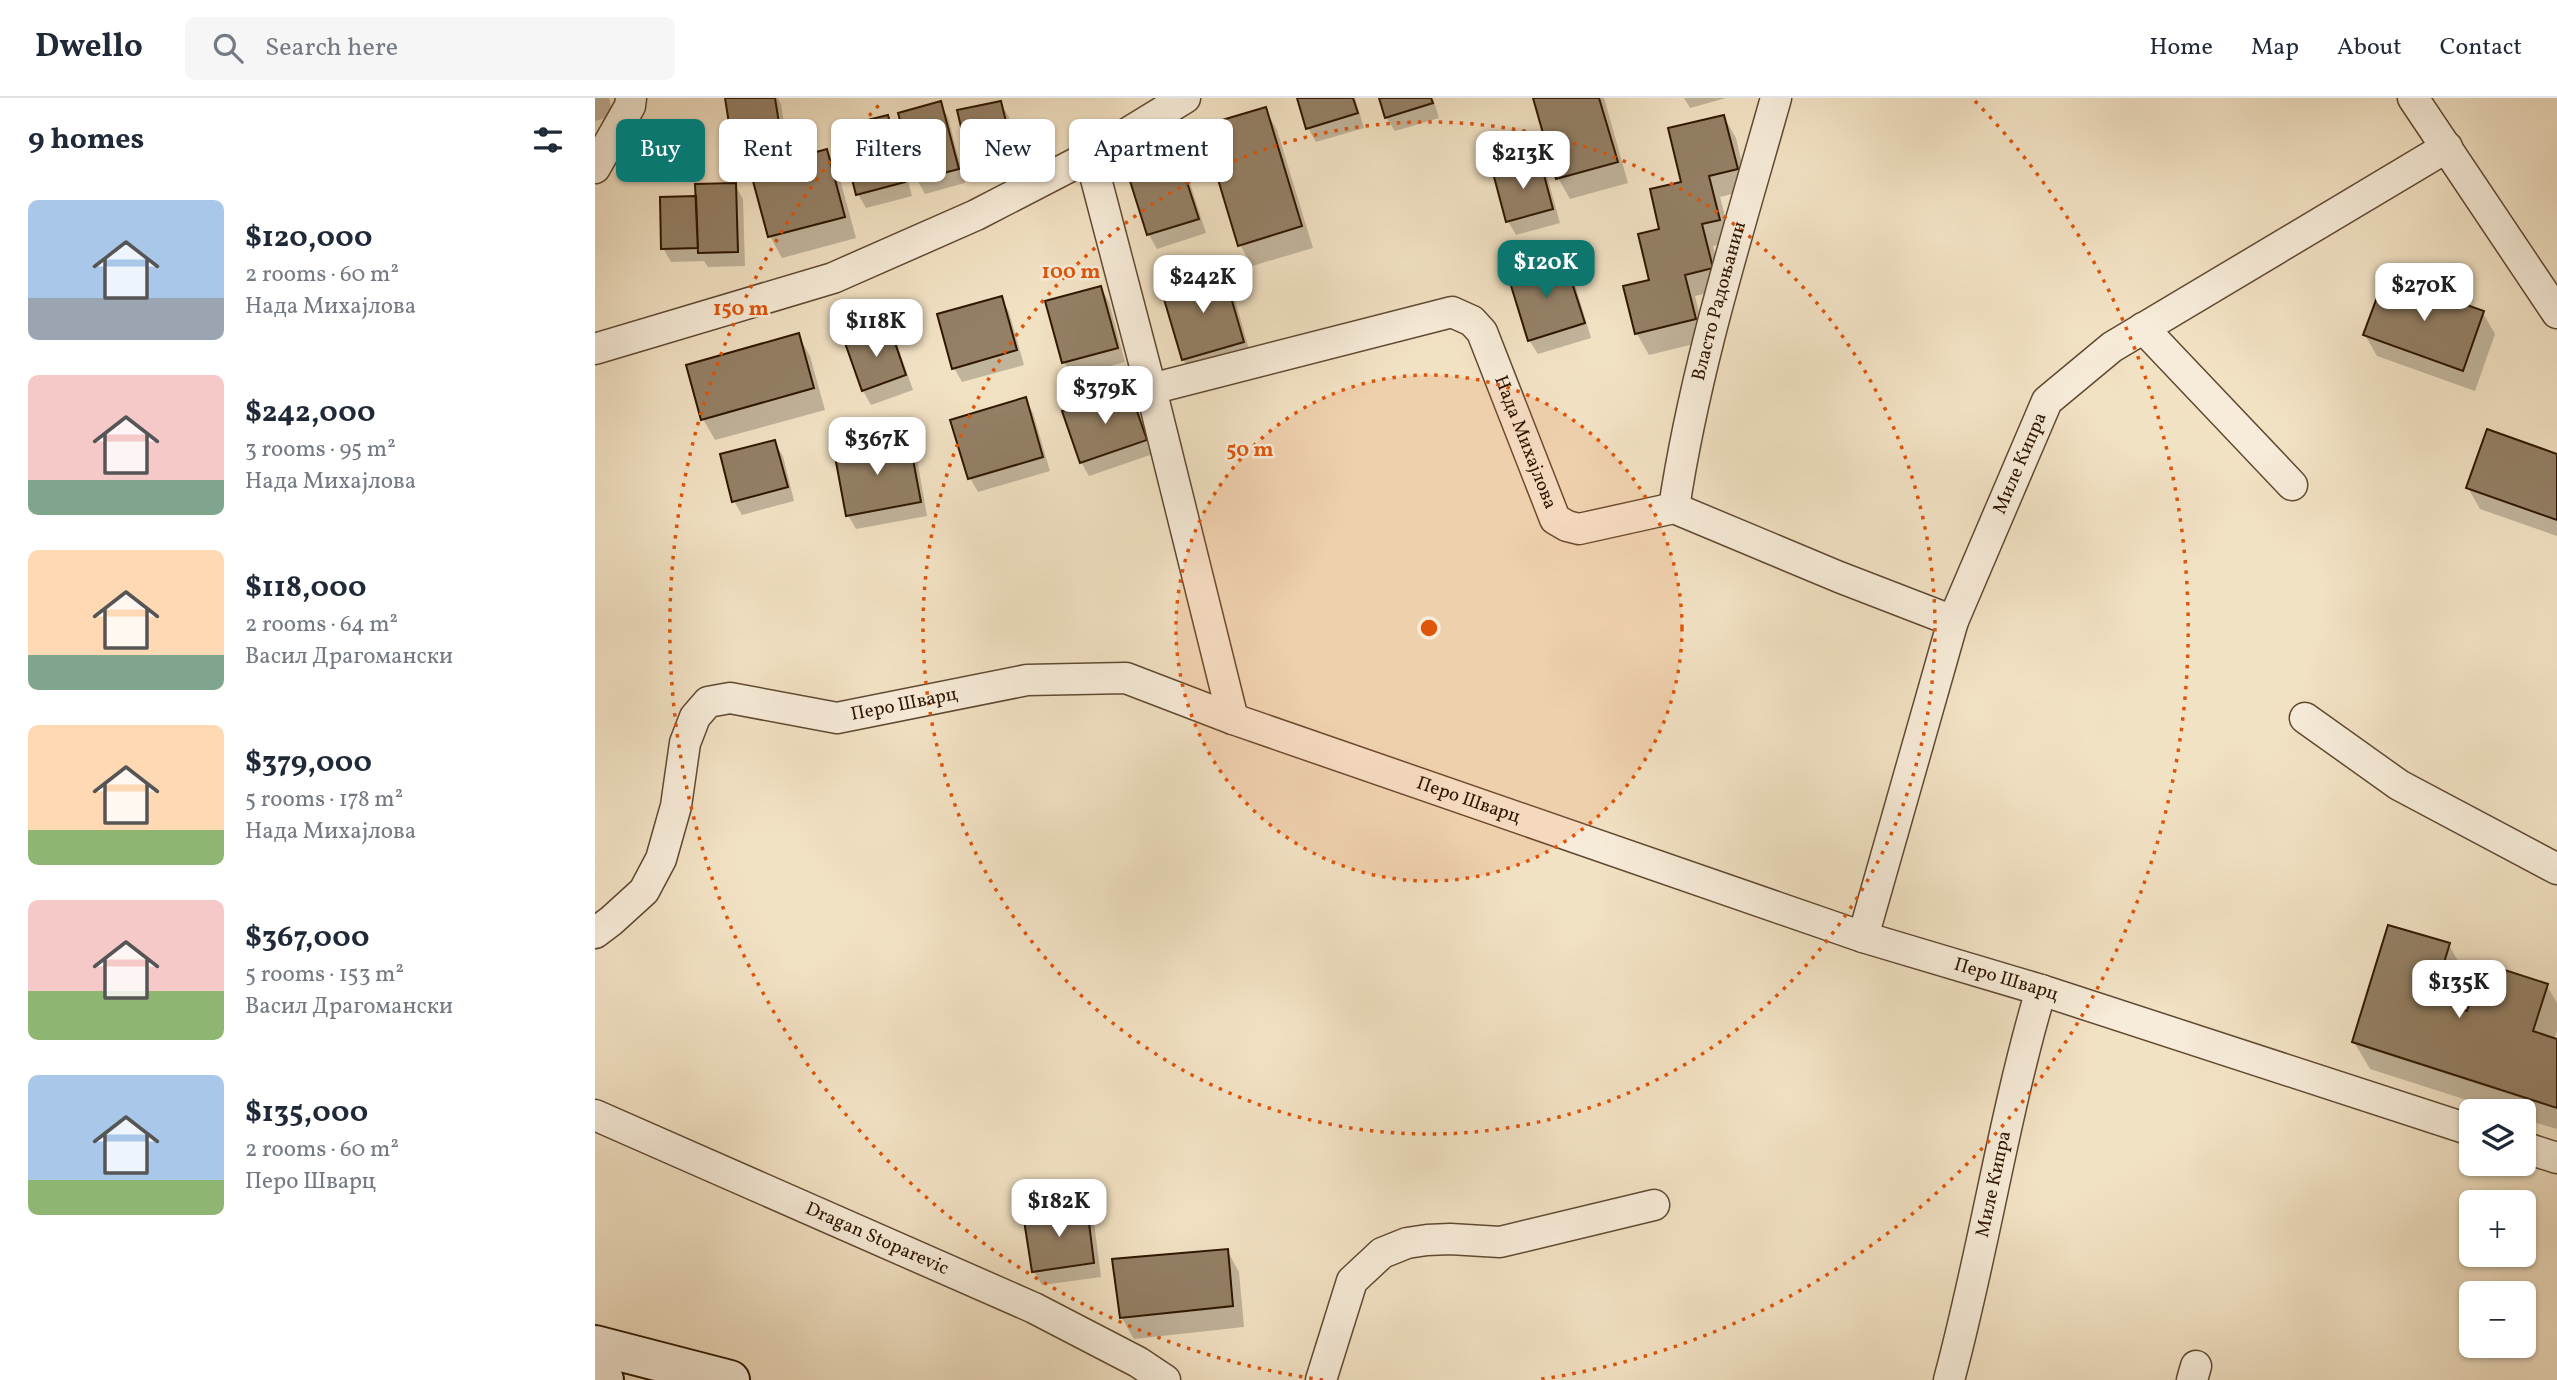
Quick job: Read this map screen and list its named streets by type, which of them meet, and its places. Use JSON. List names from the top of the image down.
{
  "streets": {
    "street": [
      "Власто Радоњанин",
      "Нада Михајлова",
      "Миле Кипра",
      "Перо Шварц",
      "Dragan Stoparevic"
    ]
  },
  "crossings": [
    ["Власто Радоњанин", "Нада Михајлова"],
    ["Миле Кипра", "Перо Шварц"]
  ],
  "page": {
    "header": "Dwello",
    "search": "Search here",
    "nav": [
      "Home",
      "Map",
      "About",
      "Contact"
    ],
    "heading": "9 homes",
    "chip": [
      "Buy",
      "Rent",
      "Filters",
      "New",
      "Apartment"
    ],
    "price": [
      "$213K",
      "$120K",
      "$242K",
      "$270K",
      "$118K",
      "$379K",
      "$367K",
      "$135K",
      "$182K"
    ],
    "list": [
      {
        "name": "$120,000",
        "note": "2 rooms · 60 m² · Нада Михајлова"
      },
      {
        "name": "$242,000",
        "note": "3 rooms · 95 m² · Нада Михајлова"
      },
      {
        "name": "$118,000",
        "note": "2 rooms · 64 m² · Васил Драгомански"
      },
      {
        "name": "$379,000",
        "note": "5 rooms · 178 m² · Нада Михајлова"
      },
      {
        "name": "$367,000",
        "note": "5 rooms · 153 m² · Васил Драгомански"
      },
      {
        "name": "$135,000",
        "note": "2 rooms · 60 m² · Перо Шварц"
      }
    ],
    "map_buttons": ["+", "−"]
  },
  "rings": ["100 m", "150 m", "50 m"]
}
